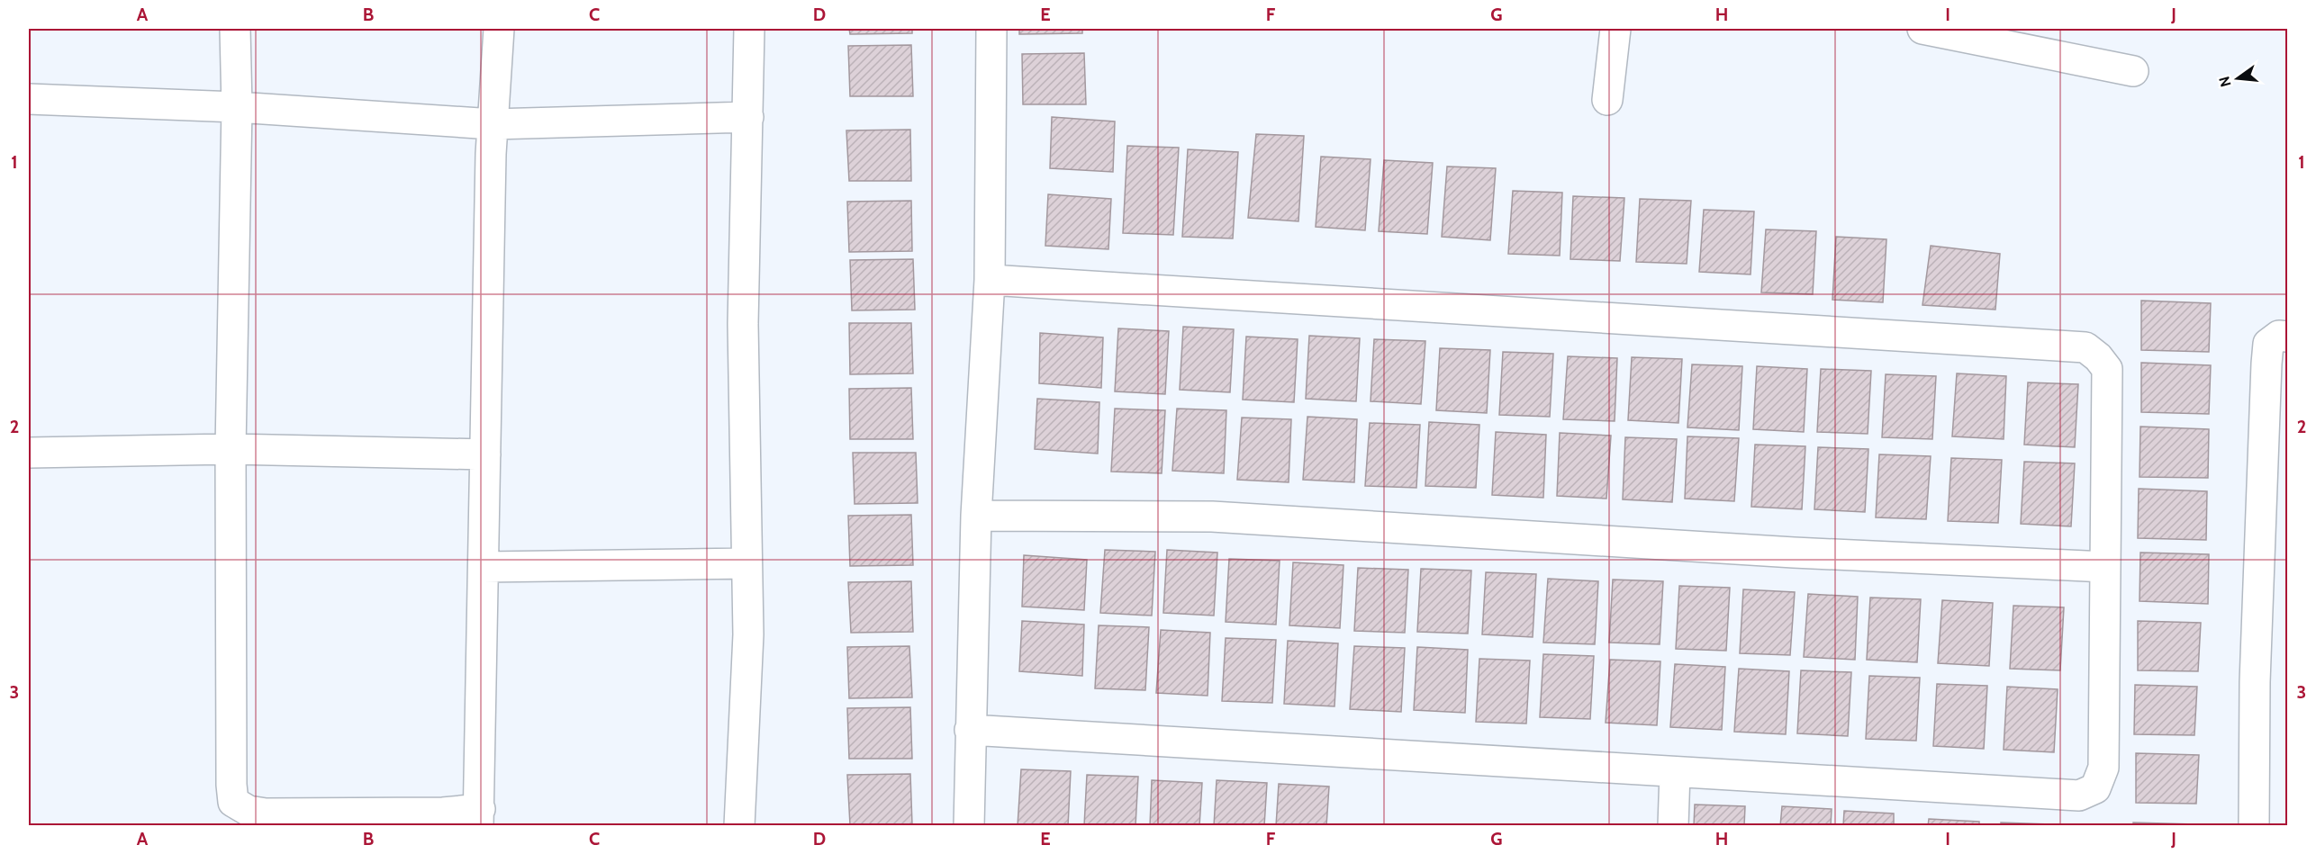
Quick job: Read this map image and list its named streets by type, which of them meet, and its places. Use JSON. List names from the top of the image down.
{
  "north": "left",
  "grid": {
    "columns": [
      "A",
      "B",
      "C",
      "D",
      "E",
      "F",
      "G",
      "H",
      "I",
      "J"
    ],
    "rows": ["1", "2", "3"]
  }
}
